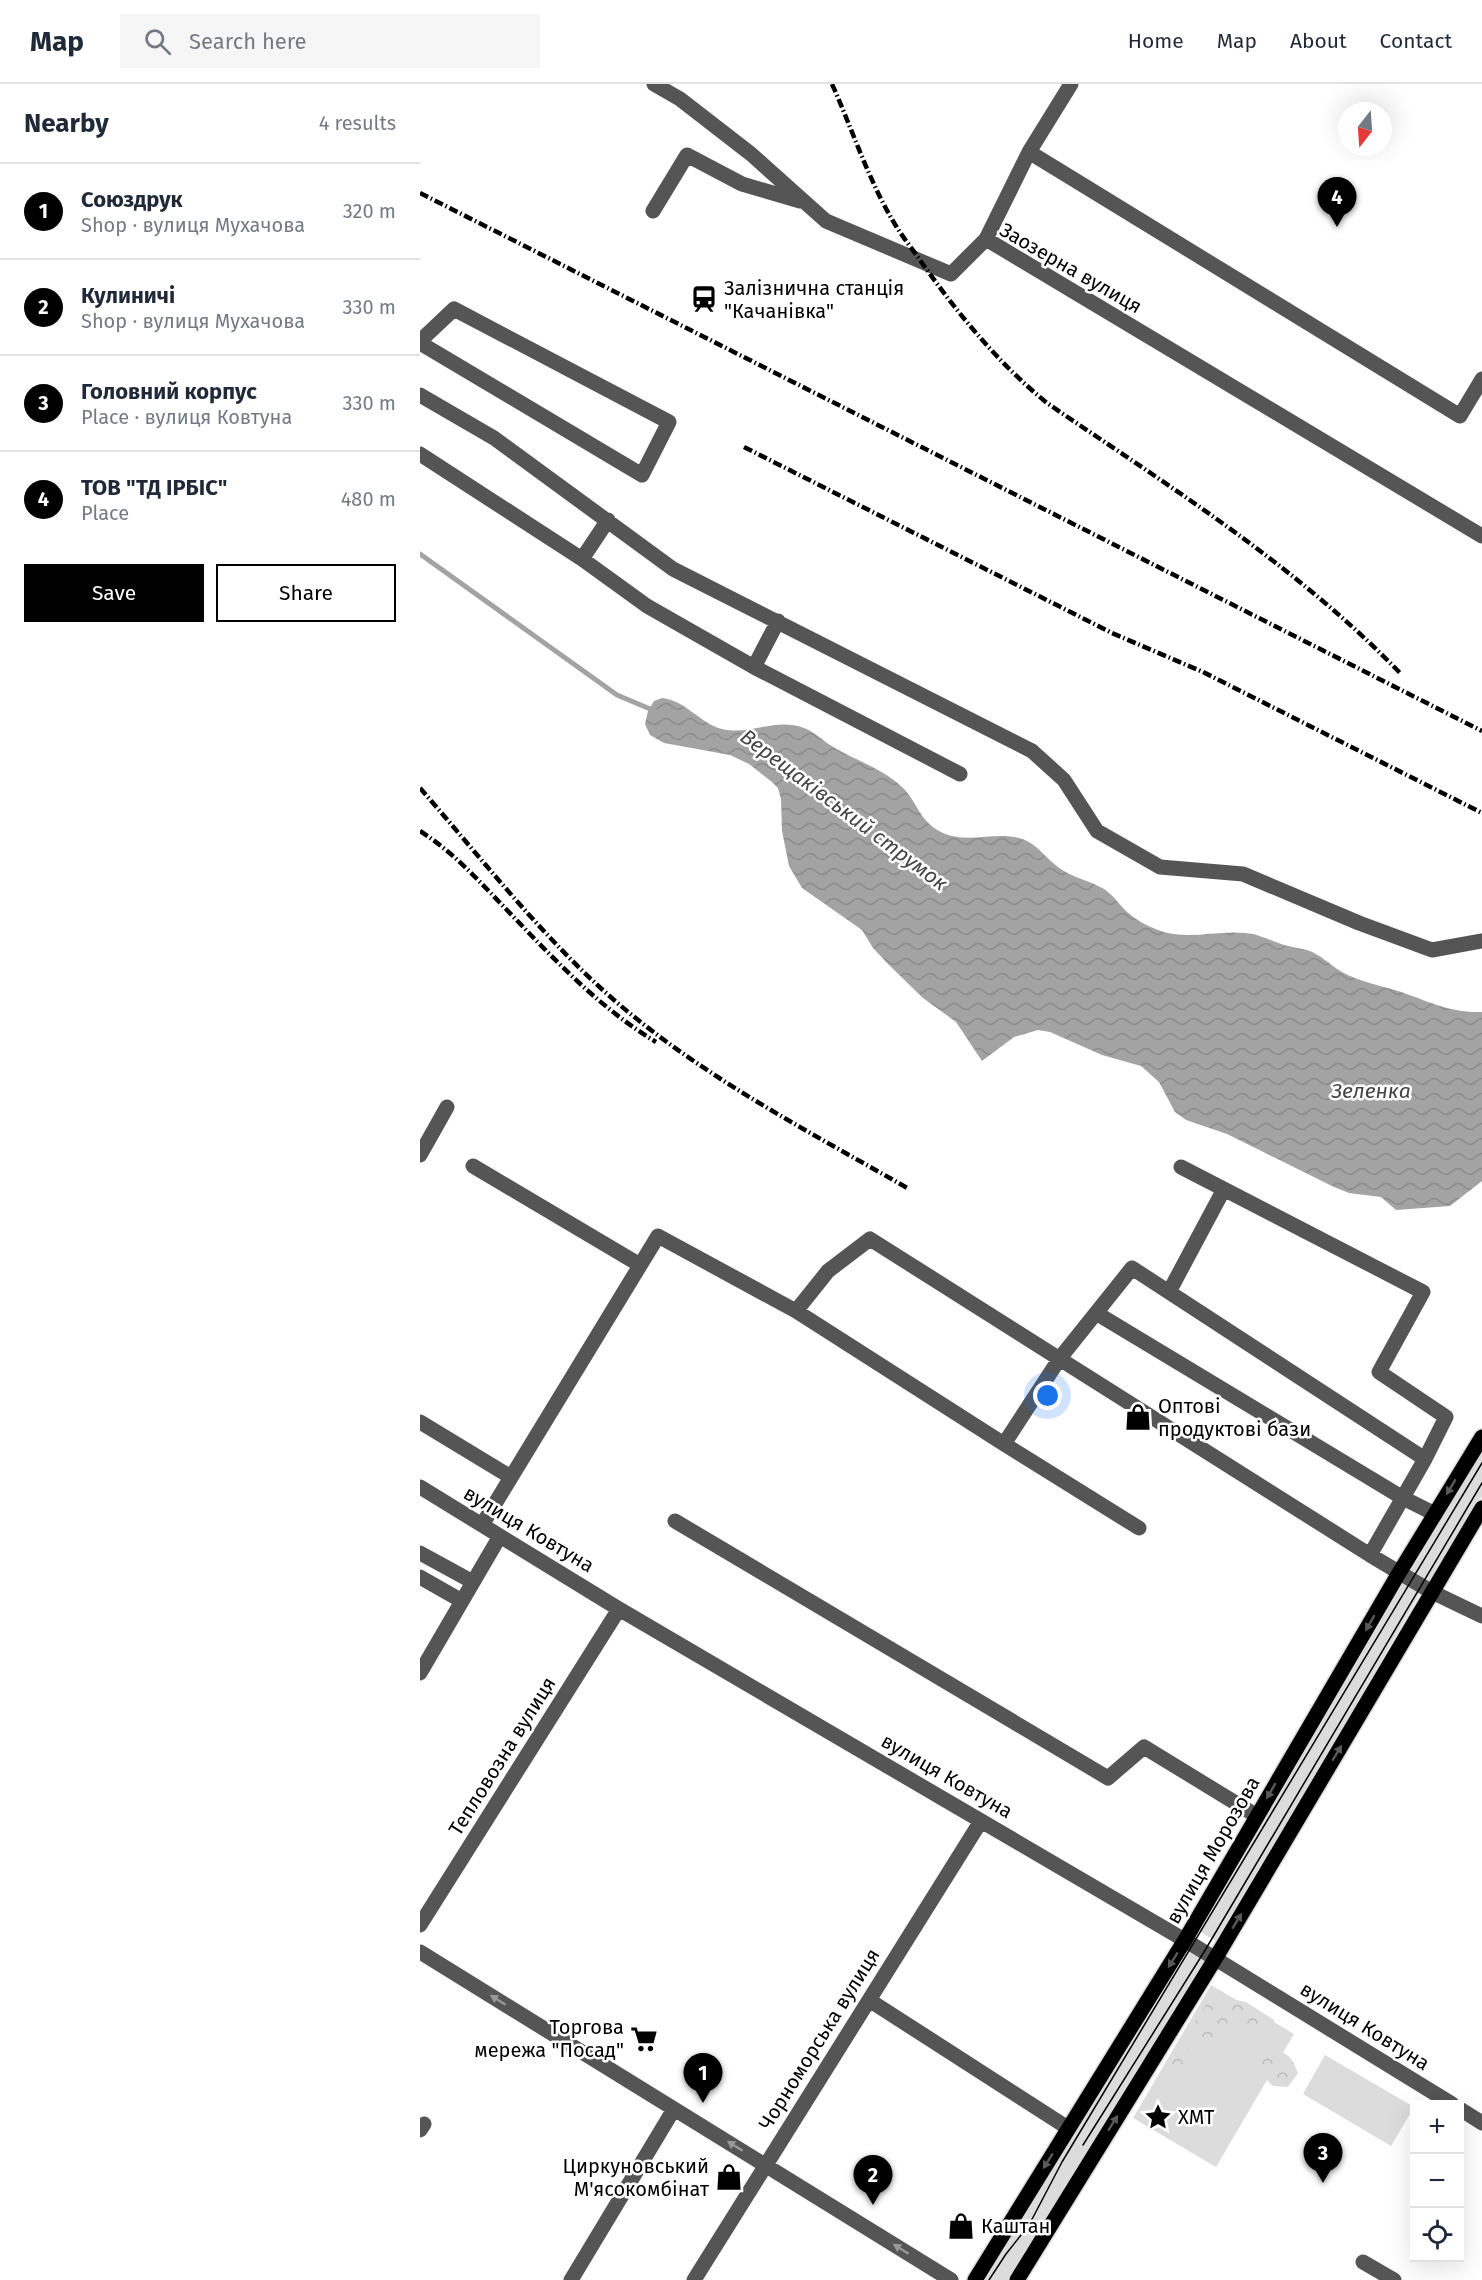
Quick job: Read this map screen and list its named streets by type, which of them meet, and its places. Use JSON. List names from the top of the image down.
{
  "streets": {
    "main road": ["вулиця Морозова"],
    "street": [
      "Заозерна вулиця",
      "вулиця Ковтуна",
      "Тепловозна вулиця",
      "Чорноморська вулиця"
    ]
  },
  "crossings": [
    ["вулиця Ковтуна", "Тепловозна вулиця"],
    ["вулиця Ковтуна", "вулиця Морозова"],
    ["вулиця Ковтуна", "Чорноморська вулиця"]
  ],
  "water": ["Верещаківський струмок", "Зеленка"],
  "places": {
    "station": ["Залізнична станція \"Качанівка\""],
    "shop": ["Оптові продуктові бази", "Циркуновський М'ясокомбінат", "Каштан"],
    "supermarket": ["Торгова мережа \"Посад\""],
    "place": ["ХМТ"]
  },
  "north": "bottom",
  "page": {
    "header": "Map",
    "search": "Search here",
    "nav": [
      "Home",
      "Map",
      "About",
      "Contact"
    ],
    "heading": ["Nearby", "4 results"],
    "list": [
      {
        "mark": "1",
        "name": "Союздрук",
        "note": "Shop · вулиця Мухачова",
        "value": "320 m"
      },
      {
        "mark": "2",
        "name": "Кулиничі",
        "note": "Shop · вулиця Мухачова",
        "value": "330 m"
      },
      {
        "mark": "3",
        "name": "Головний корпус",
        "note": "Place · вулиця Ковтуна",
        "value": "330 m"
      },
      {
        "mark": "4",
        "name": "ТОВ \"ТД ІРБІС\"",
        "note": "Place",
        "value": "480 m"
      }
    ],
    "pins": [
      "4",
      "1",
      "3",
      "2"
    ],
    "buttons": ["Save", "Share"],
    "map_buttons": ["+", "−"]
  }
}
